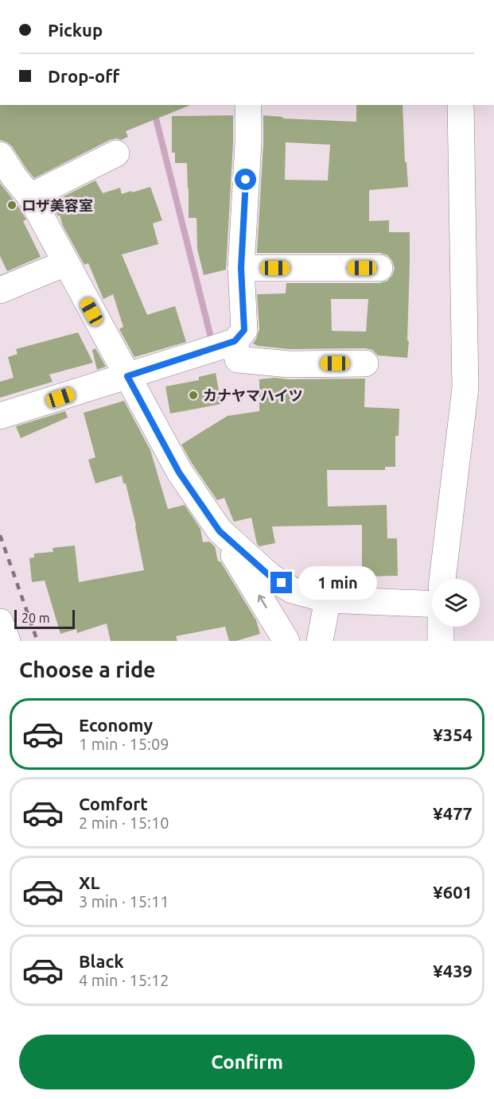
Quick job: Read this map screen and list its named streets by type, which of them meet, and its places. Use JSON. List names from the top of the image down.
{
  "places": ["ロザ美容室", "カナヤマハイツ"],
  "scale_bar": "20 m",
  "page": {
    "banner": ["Pickup", "Drop-off"],
    "bubble": "1 min",
    "scale": "20 m",
    "heading": "Choose a ride",
    "list": [
      {
        "name": "Economy",
        "note": "1 min · 15:09",
        "value": "¥354"
      },
      {
        "name": "Comfort",
        "note": "2 min · 15:10",
        "value": "¥477"
      },
      {
        "name": "XL",
        "note": "3 min · 15:11",
        "value": "¥601"
      },
      {
        "name": "Black",
        "note": "4 min · 15:12",
        "value": "¥439"
      }
    ],
    "buttons": "Confirm"
  }
}
